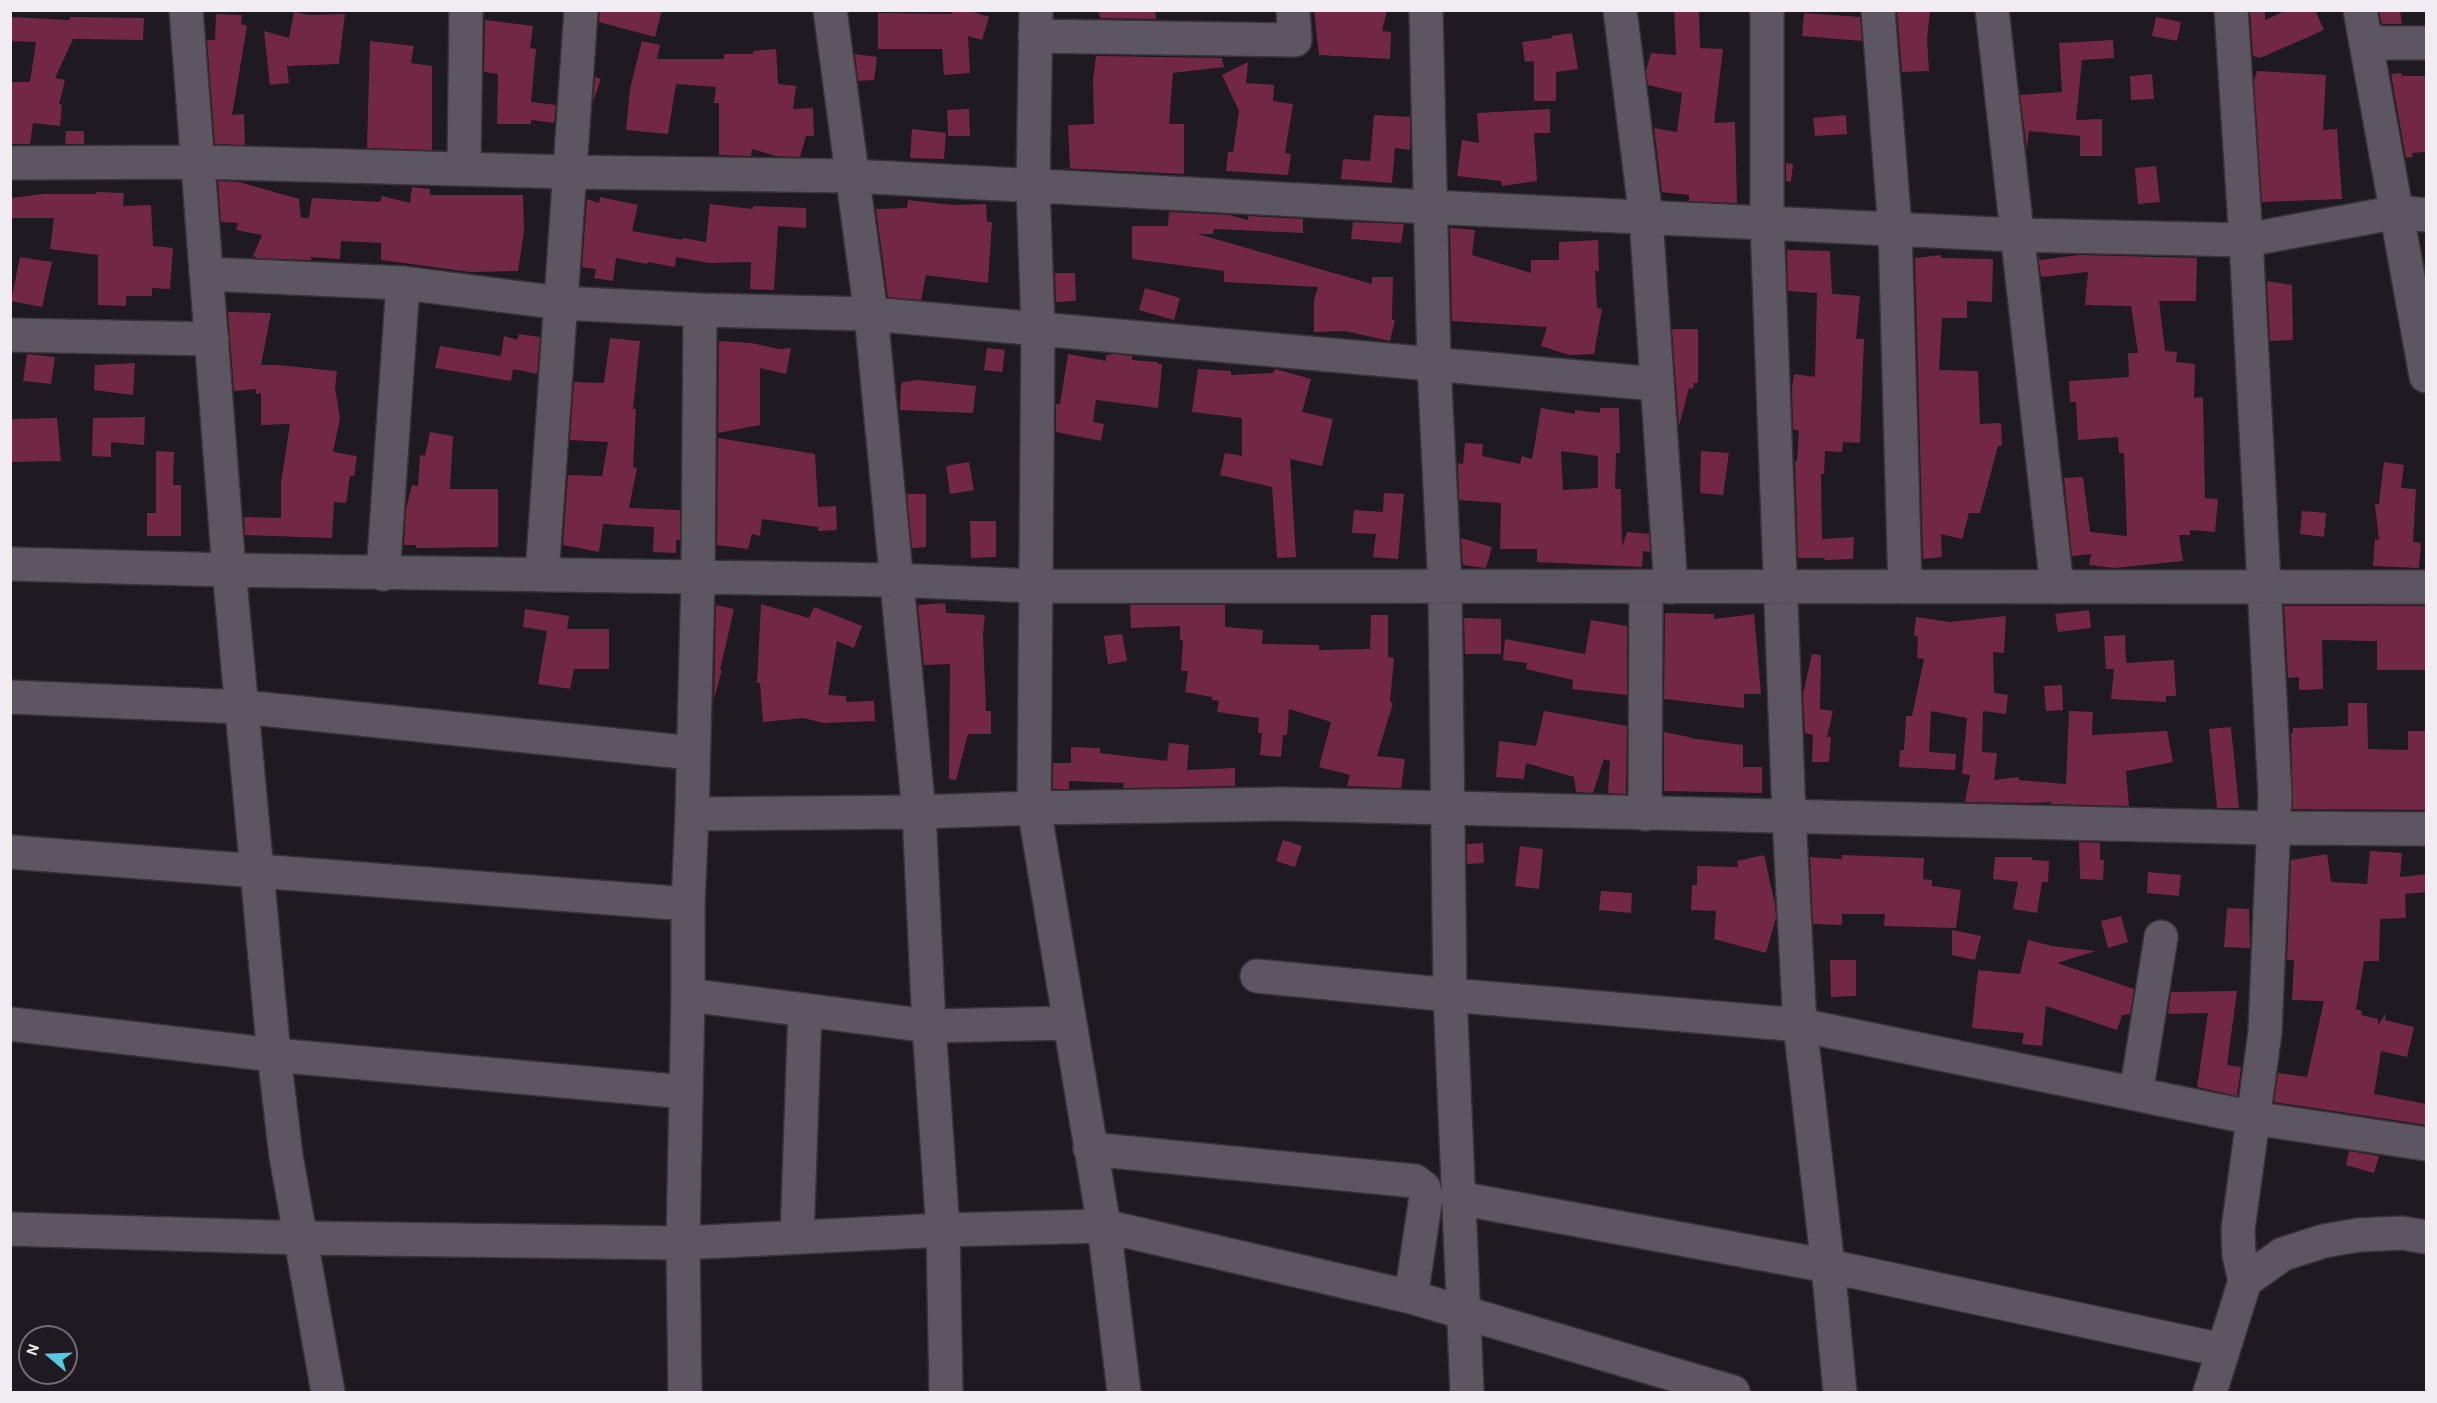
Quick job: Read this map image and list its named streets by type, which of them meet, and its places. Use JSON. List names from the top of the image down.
{
  "north": "left"
}
